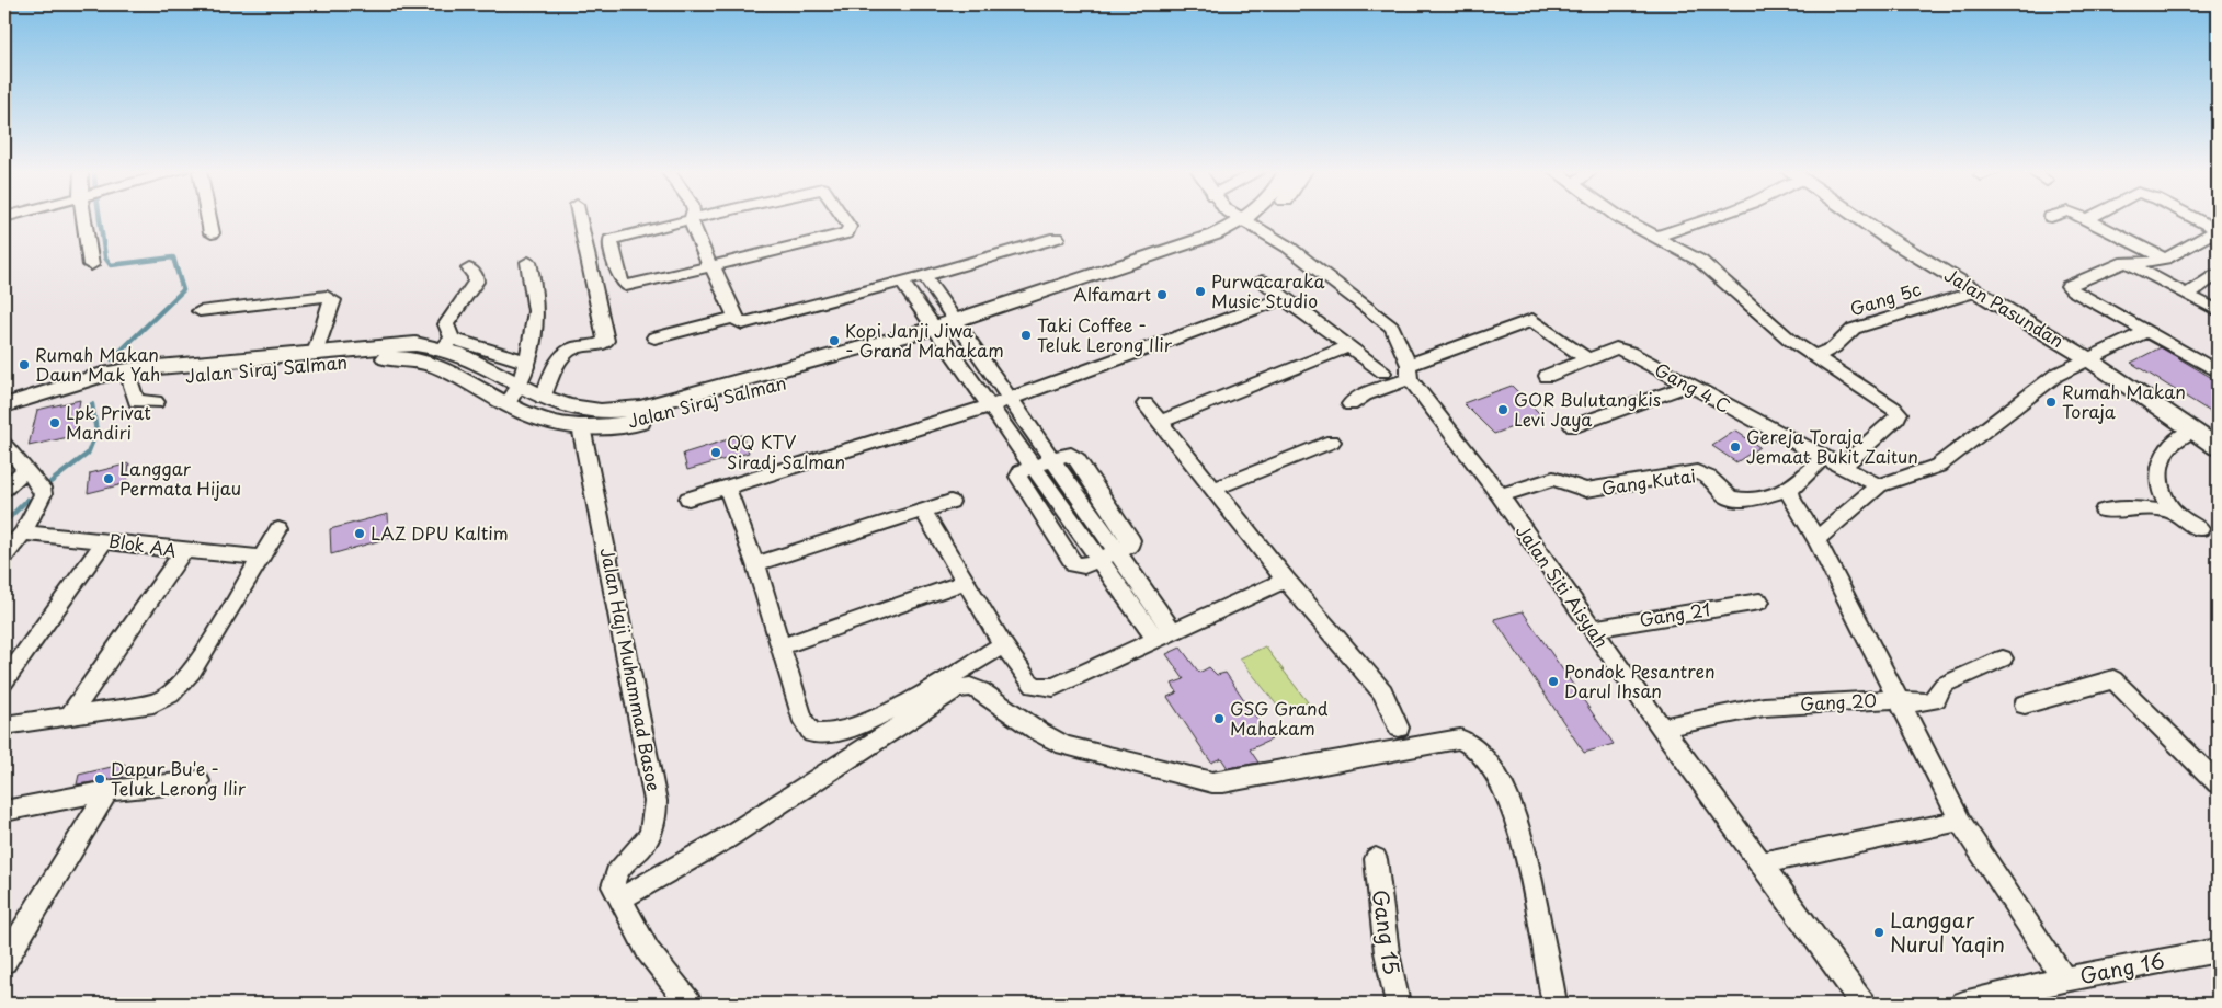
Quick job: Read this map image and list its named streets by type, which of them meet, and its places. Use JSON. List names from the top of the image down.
{
  "streets": {
    "street": [
      "Gang 5c",
      "Jalan Pasundan",
      "Jalan Siraj Salman",
      "Gang 4 C",
      "Gang Kutai",
      "Blok AA",
      "Jalan Siti Aisyah",
      "Gang 21",
      "Jalan Haji Muhammad Basoe",
      "Gang 20",
      "Gang 15",
      "Gang 16"
    ]
  },
  "crossings": [
    ["Gang 5c", "Jalan Pasundan"],
    ["Jalan Siraj Salman", "Jalan Siti Aisyah"],
    ["Jalan Siraj Salman", "Jalan Haji Muhammad Basoe"],
    ["Gang Kutai", "Jalan Siti Aisyah"],
    ["Jalan Siti Aisyah", "Gang 21"],
    ["Jalan Siti Aisyah", "Gang 20"]
  ],
  "places": [
    "Purwacaraka Music Studio",
    "Alfamart",
    "Taki Coffee - Teluk Lerong Ilir",
    "Kopi Janji Jiwa - Grand Mahakam",
    "Rumah Makan Daun Mak Yah",
    "Rumah Makan Toraja",
    "GOR Bulutangkis Levi Jaya",
    "Lpk Privat Mandiri",
    "Gereja Toraja Jemaat Bukit Zaitun",
    "QQ KTV Siradj Salman",
    "Langgar Permata Hijau",
    "LAZ DPU Kaltim",
    "Pondok Pesantren Darul Ihsan",
    "GSG Grand Mahakam",
    "Dapur Bu'e - Teluk Lerong Ilir",
    "Langgar Nurul Yaqin"
  ]
}
